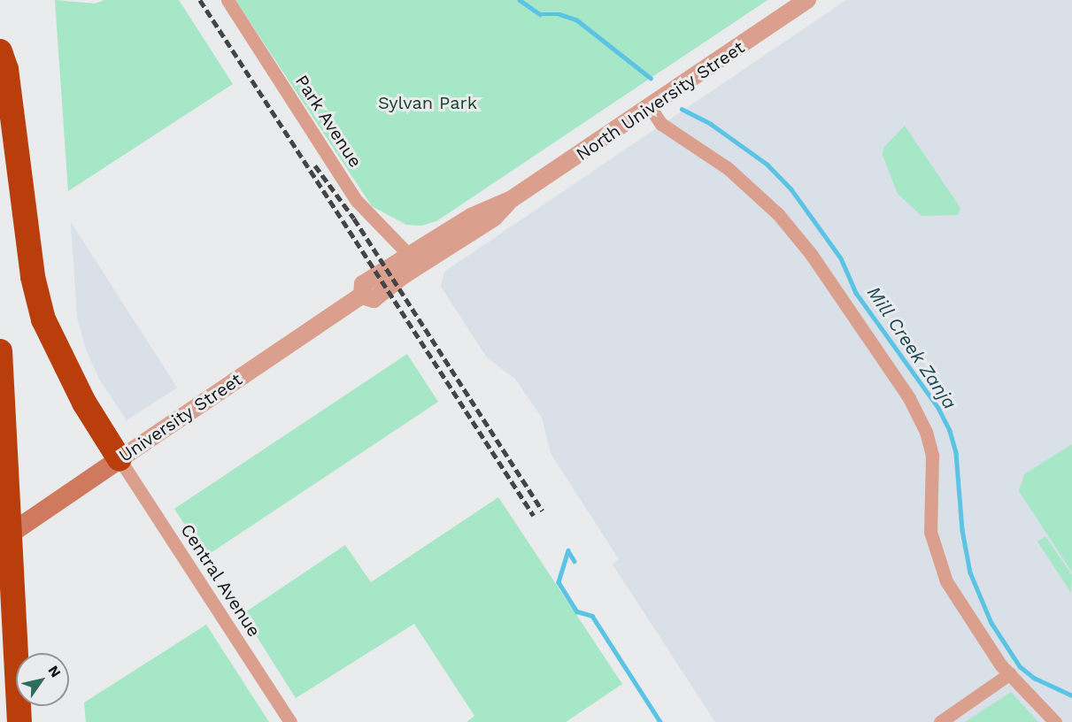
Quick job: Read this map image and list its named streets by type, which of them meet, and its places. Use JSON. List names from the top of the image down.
{
  "streets": {
    "main road": ["University Street"],
    "street": ["North University Street", "Park Avenue", "Central Avenue"]
  },
  "crossings": [
    ["North University Street", "University Street"],
    ["Park Avenue", "University Street"],
    ["University Street", "Central Avenue"]
  ],
  "water": ["Mill Creek Zanja"],
  "parks": ["Sylvan Park"],
  "north": "top right"
}
